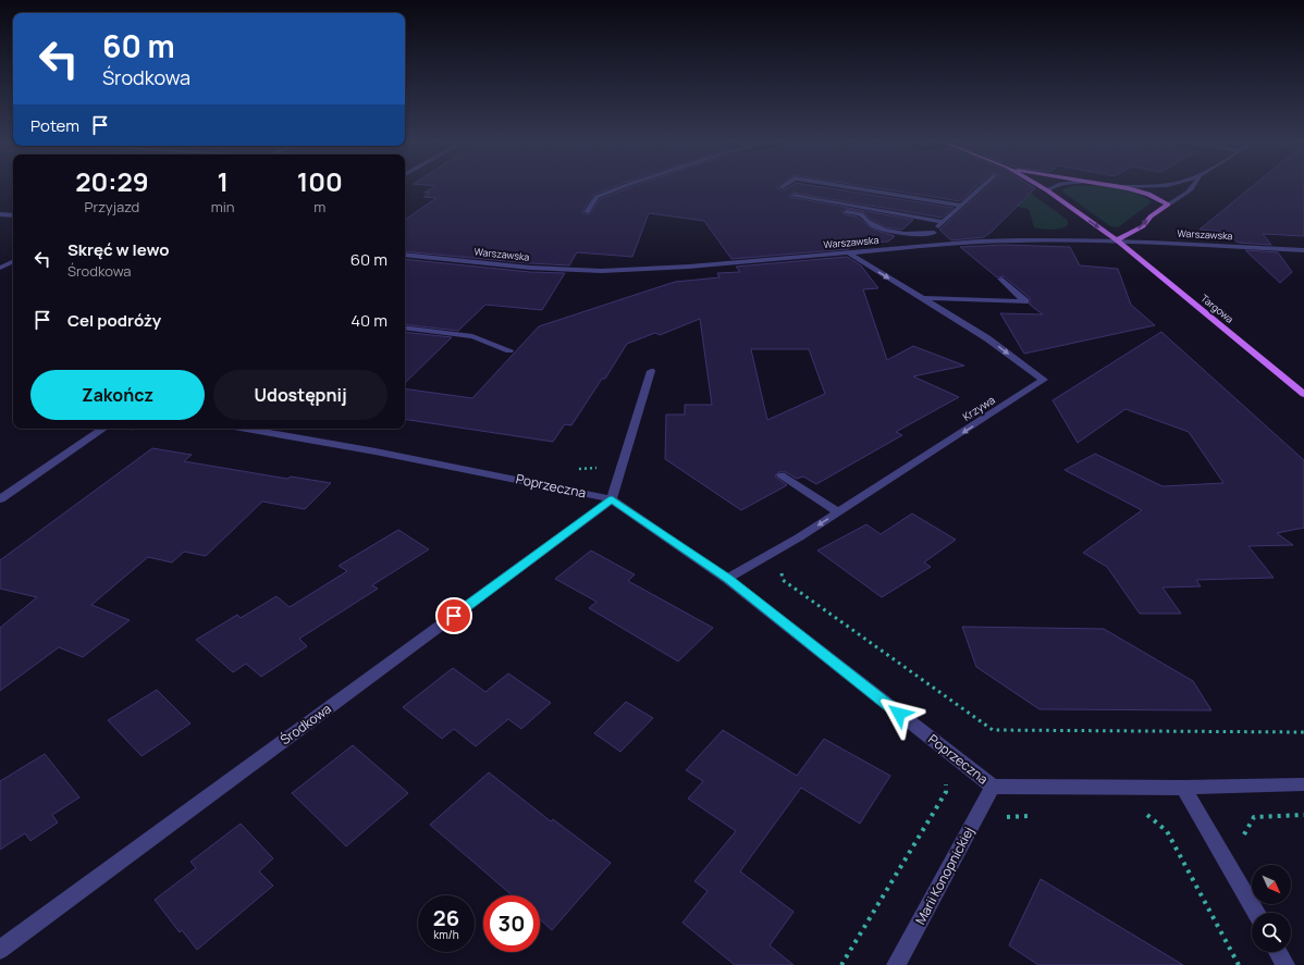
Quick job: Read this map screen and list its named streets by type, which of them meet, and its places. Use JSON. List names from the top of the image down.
{
  "streets": {
    "main road": ["Targowa"],
    "street": [
      "Warszawska",
      "Krzywa",
      "Poprzeczna",
      "Środkowa",
      "Marii Konopnickiej"
    ]
  },
  "crossings": [
    ["Warszawska", "Targowa"],
    ["Warszawska", "Krzywa"],
    ["Krzywa", "Poprzeczna"],
    ["Poprzeczna", "Środkowa"],
    ["Poprzeczna", "Marii Konopnickiej"]
  ],
  "north": "bottom right",
  "page": {
    "turn": ["60 m", "Środkowa"],
    "then": "Potem",
    "eta": [
      "20:29",
      "Przyjazd",
      "1",
      "min",
      "100",
      "m"
    ],
    "list": [
      {
        "name": "Skręć w lewo",
        "note": "Środkowa",
        "value": "60 m"
      },
      {
        "name": "Cel podróży",
        "value": "40 m"
      }
    ],
    "buttons": ["Zakończ", "Udostępnij"],
    "speed": "26 km/h",
    "limit": "30"
  }
}
